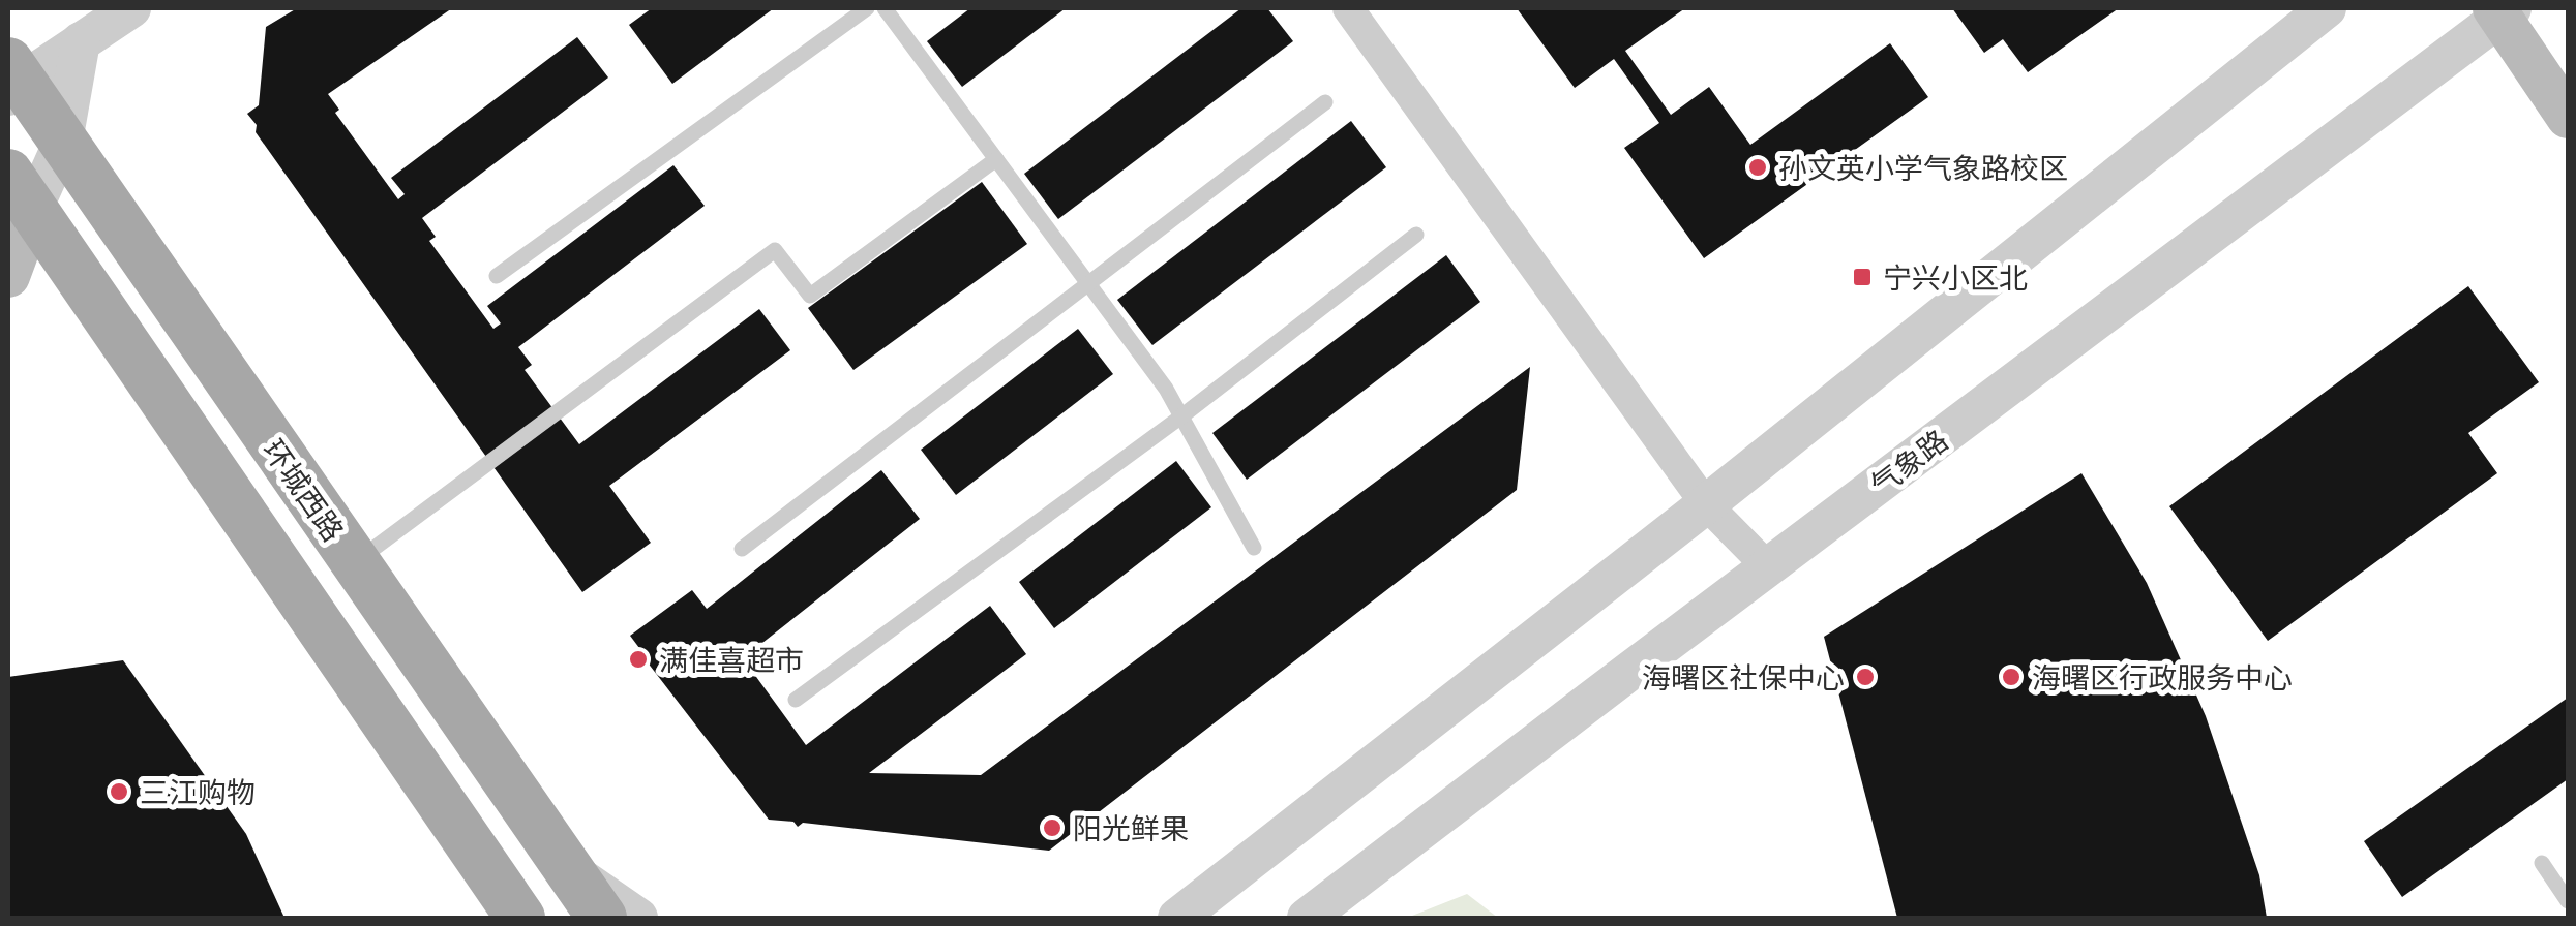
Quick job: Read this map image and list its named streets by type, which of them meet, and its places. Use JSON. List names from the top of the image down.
{
  "streets": {
    "main road": ["环城西路"],
    "street": ["气象路"]
  },
  "places": {
    "other": [
      "孙文英小学气象路校区",
      "满佳喜超市",
      "海曙区社保中心",
      "海曙区行政服务中心",
      "三江购物",
      "阳光鲜果"
    ],
    "transit": ["宁兴小区北"]
  }
}
